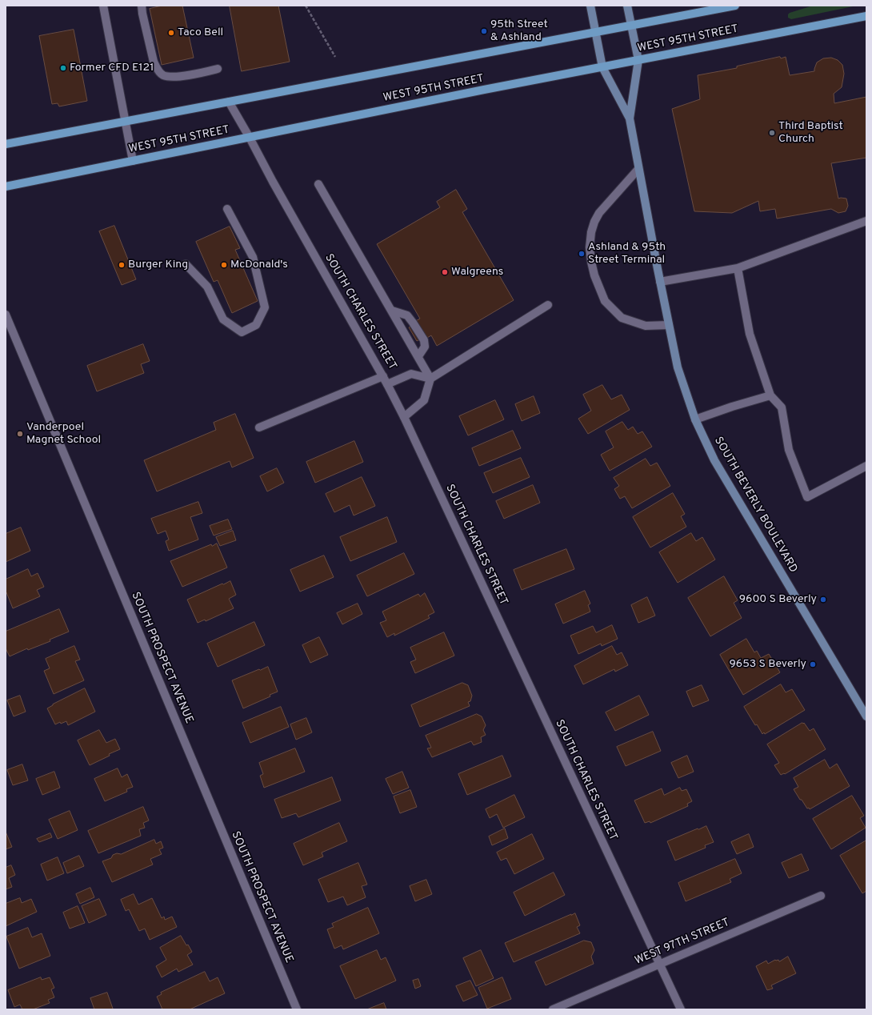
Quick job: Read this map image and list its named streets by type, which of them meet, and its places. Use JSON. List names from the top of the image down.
{
  "streets": {
    "main road": ["WEST 95TH STREET", "SOUTH BEVERLY BOULEVARD"],
    "street": ["SOUTH CHARLES STREET", "SOUTH PROSPECT AVENUE", "WEST 97TH STREET"]
  },
  "crossings": [
    ["WEST 95TH STREET", "SOUTH CHARLES STREET"],
    ["SOUTH CHARLES STREET", "WEST 97TH STREET"]
  ],
  "places": [
    "95th Street & Ashland",
    "Taco Bell",
    "Former CFD E121",
    "Third Baptist Church",
    "Ashland & 95th Street Terminal",
    "Burger King",
    "McDonald's",
    "Walgreens",
    "Vanderpoel Magnet School",
    "9600 S Beverly",
    "9653 S Beverly"
  ]
}
